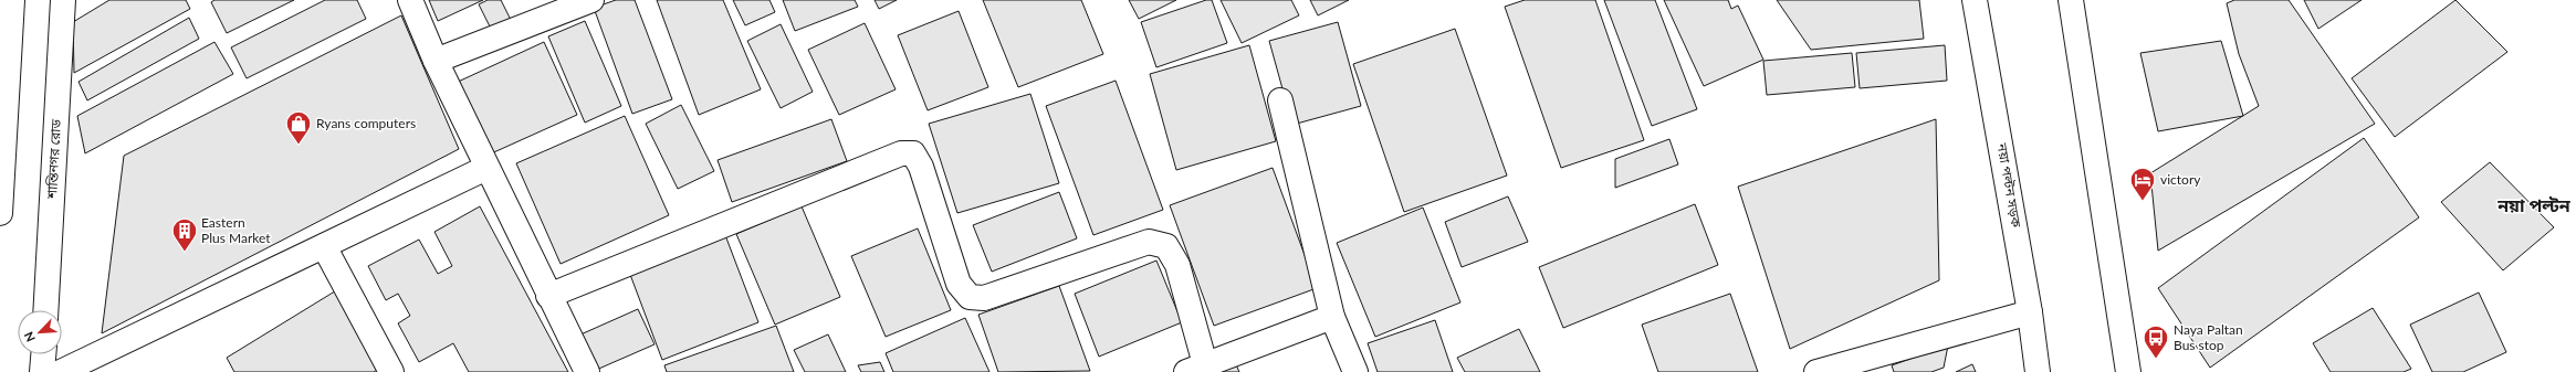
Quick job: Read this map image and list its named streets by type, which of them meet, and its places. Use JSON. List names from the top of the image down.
{
  "streets": {
    "street": ["শান্তিনগর রোড", "নয়া পল্টন সড়ক"]
  },
  "districts": ["নয়া পল্টন"],
  "places": {
    "shop": ["Ryans computers"],
    "hotel": ["victory"],
    "building": ["Eastern Plus Market"],
    "bus stop": ["Naya Paltan Bus stop"]
  },
  "north": "bottom left"
}
